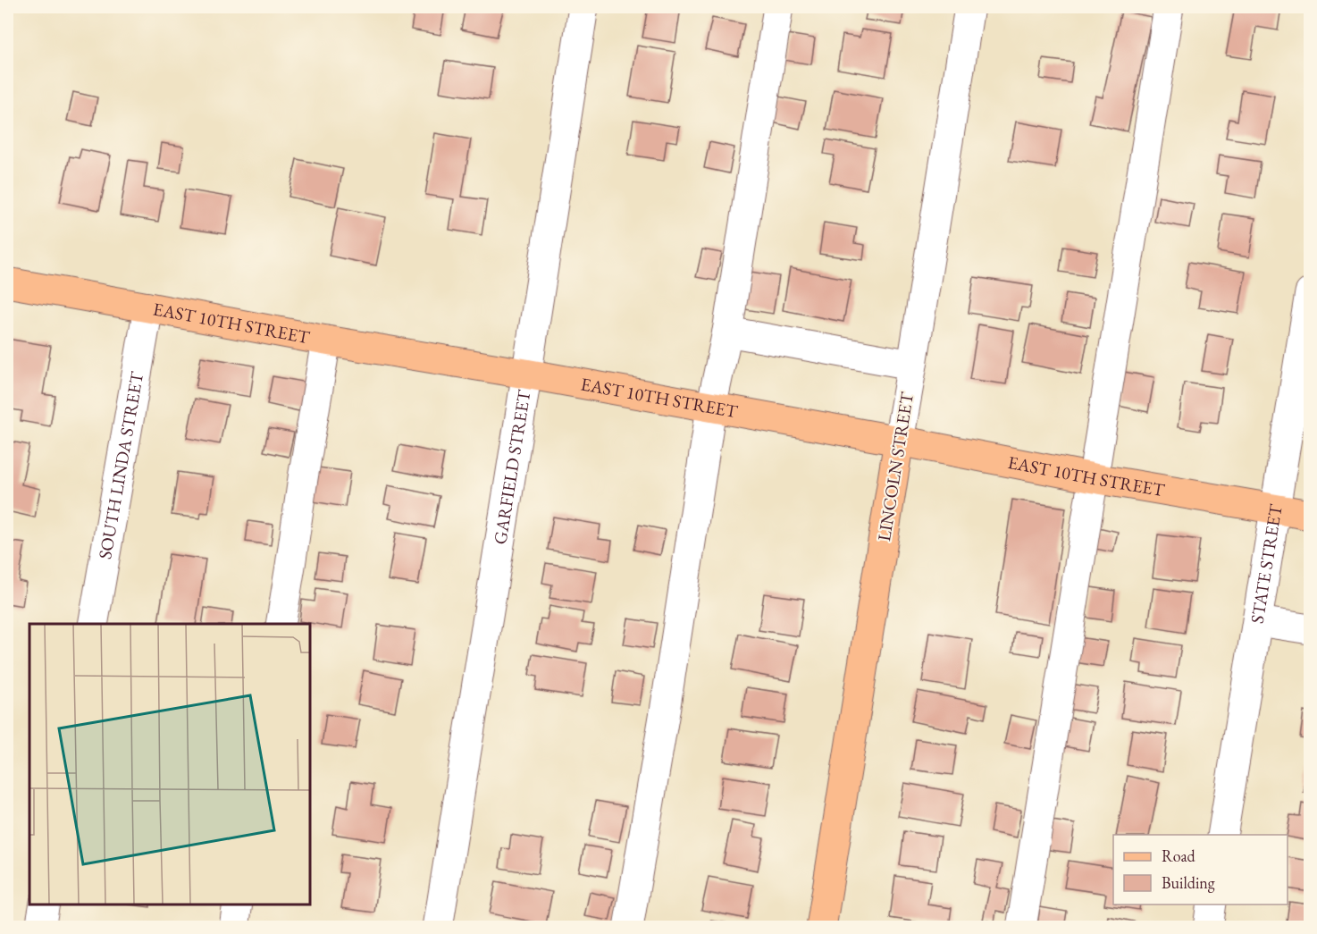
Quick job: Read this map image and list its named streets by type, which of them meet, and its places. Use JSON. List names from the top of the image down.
{
  "streets": {
    "main road": ["EAST 10TH STREET", "LINCOLN STREET"],
    "street": ["SOUTH LINDA STREET", "GARFIELD STREET", "STATE STREET"]
  },
  "crossings": [
    ["EAST 10TH STREET", "SOUTH LINDA STREET"],
    ["EAST 10TH STREET", "LINCOLN STREET"],
    ["EAST 10TH STREET", "GARFIELD STREET"],
    ["EAST 10TH STREET", "STATE STREET"]
  ],
  "legend": ["Road", "Building"]
}
